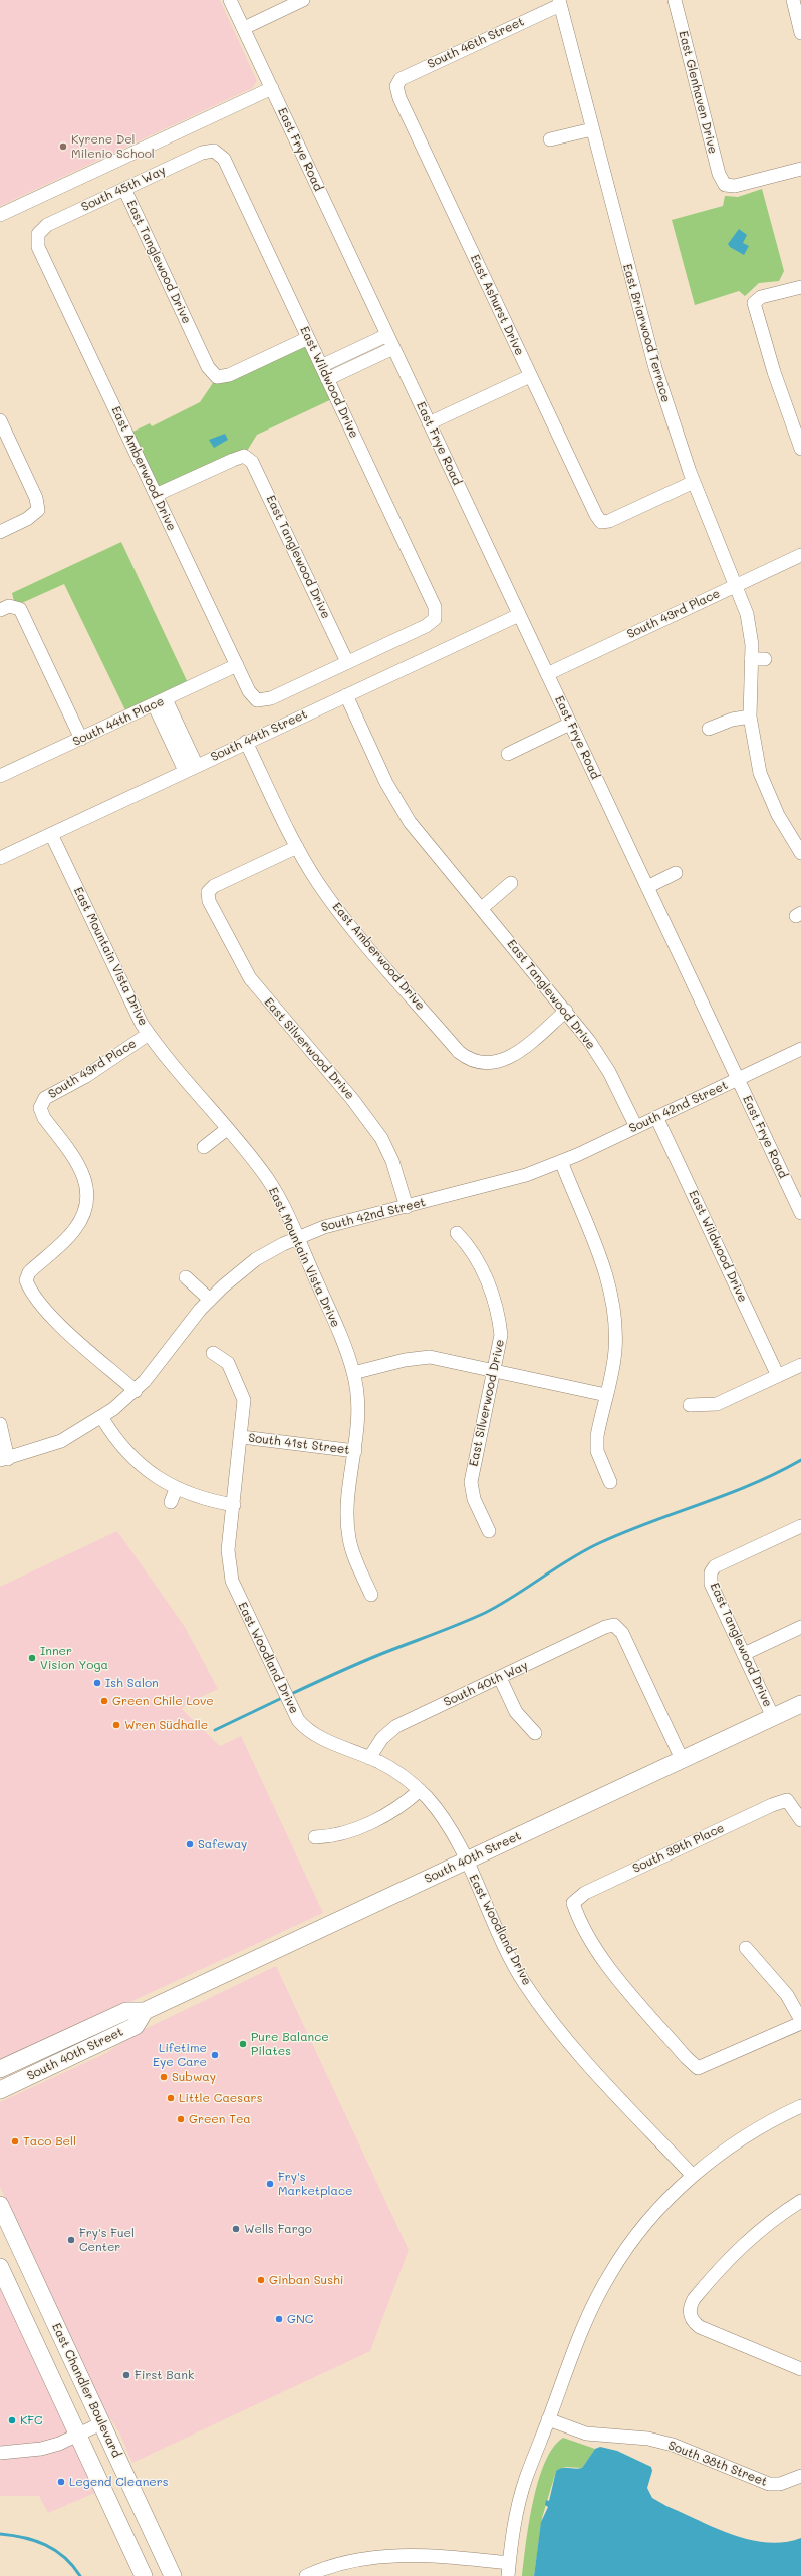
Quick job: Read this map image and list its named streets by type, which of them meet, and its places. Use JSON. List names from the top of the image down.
{
  "streets": {
    "main road": ["South 40th Street", "East Chandler Boulevard"],
    "street": [
      "South 46th Street",
      "East Glenhaven Drive",
      "East Frye Road",
      "South 45th Way",
      "East Tanglewood Drive",
      "East Ashurst Drive",
      "East Briarwood Terrace",
      "East Wildwood Drive",
      "East Amberwood Drive",
      "South 43rd Place",
      "South 44th Place",
      "South 44th Street",
      "East Mountain Vista Drive",
      "East Silverwood Drive",
      "South 42nd Street",
      "South 41st Street",
      "East Woodland Drive",
      "South 40th Way",
      "South 39th Place",
      "South 38th Street"
    ]
  },
  "crossings": [
    ["South 46th Street", "East Ashurst Drive"],
    ["South 46th Street", "East Briarwood Terrace"],
    ["East Frye Road", "South 43rd Place"],
    ["East Frye Road", "South 44th Street"],
    ["East Frye Road", "South 42nd Street"],
    ["South 45th Way", "East Tanglewood Drive"],
    ["South 45th Way", "East Wildwood Drive"],
    ["South 45th Way", "East Amberwood Drive"],
    ["East Tanglewood Drive", "East Wildwood Drive"],
    ["East Tanglewood Drive", "East Amberwood Drive"],
    ["East Tanglewood Drive", "South 44th Street"],
    ["East Tanglewood Drive", "South 42nd Street"],
    ["East Tanglewood Drive", "South 40th Street"],
    ["East Ashurst Drive", "East Briarwood Terrace"],
    ["East Briarwood Terrace", "South 43rd Place"],
    ["East Wildwood Drive", "East Amberwood Drive"],
    ["East Wildwood Drive", "South 42nd Street"],
    ["East Amberwood Drive", "South 44th Place"],
    ["East Amberwood Drive", "South 44th Street"],
    ["East Amberwood Drive", "East Silverwood Drive"],
    ["South 43rd Place", "East Mountain Vista Drive"],
    ["South 43rd Place", "South 42nd Street"],
    ["South 44th Street", "East Mountain Vista Drive"],
    ["East Mountain Vista Drive", "South 42nd Street"],
    ["East Mountain Vista Drive", "South 41st Street"],
    ["East Silverwood Drive", "South 42nd Street"],
    ["South 41st Street", "East Woodland Drive"],
    ["East Woodland Drive", "South 40th Way"],
    ["East Woodland Drive", "South 40th Street"],
    ["South 40th Way", "South 40th Street"]
  ],
  "places": [
    "Kyrene Del Milenio School",
    "Inner Vision Yoga",
    "Ish Salon",
    "Green Chile Love",
    "Wren Südhalle",
    "Safeway",
    "Pure Balance Pilates",
    "Lifetime Eye Care",
    "Subway",
    "Little Caesars",
    "Green Tea",
    "Taco Bell",
    "Fry's Marketplace",
    "Wells Fargo",
    "Fry's Fuel Center",
    "Ginban Sushi",
    "GNC",
    "First Bank",
    "KFC",
    "Legend Cleaners"
  ]
}
